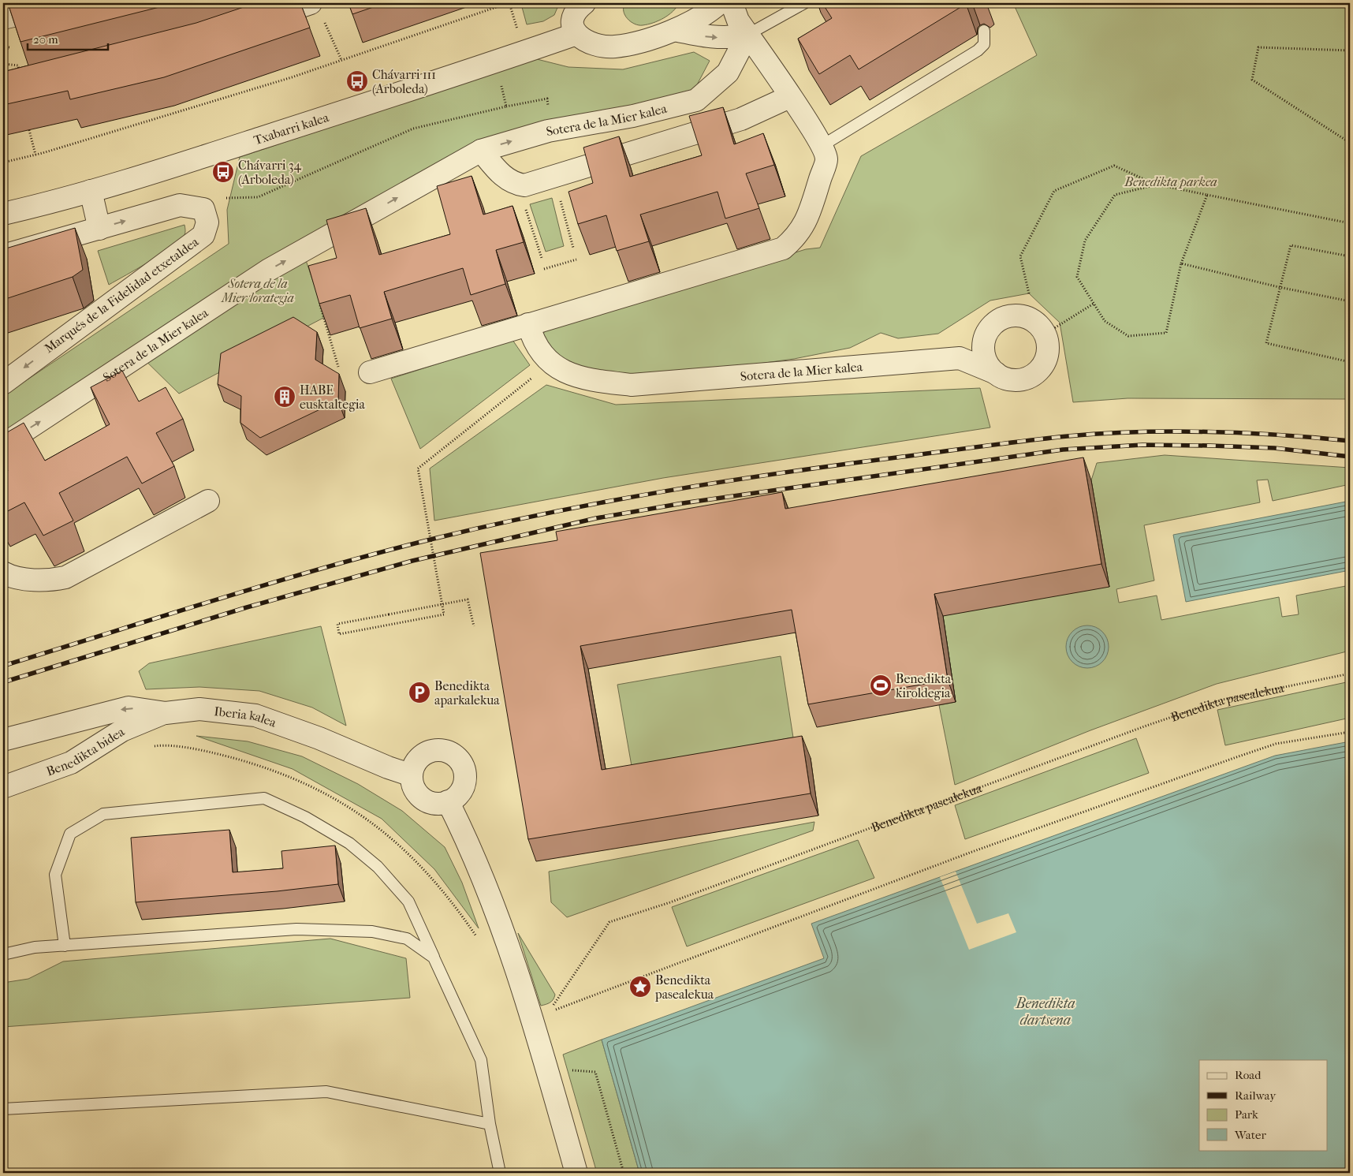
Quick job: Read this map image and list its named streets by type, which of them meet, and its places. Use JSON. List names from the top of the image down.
{
  "streets": {
    "street": [
      "Sotera de la Mier kalea",
      "Txabarri kalea",
      "Marqués de la Fidelidad etxetaldea",
      "Iberia kalea",
      "Benedikta bidea"
    ],
    "path": ["Benedikta pasealekua"]
  },
  "crossings": [
    ["Iberia kalea", "Benedikta bidea"]
  ],
  "one_way": ["Marqués de la Fidelidad etxetaldea"],
  "water": ["Benedikta dartsena"],
  "parks": ["Benedikta parkea", "Sotera de la Mier lorategia"],
  "places": {
    "bus stop": ["Chávarri 111 (Arboleda)", "Chávarri 34 (Arboleda)"],
    "building": ["HABE eusktaltegia"],
    "sports": ["Benedikta kiroldegia"],
    "parking": ["Benedikta aparkalekua"],
    "place": ["Benedikta pasealekua"]
  },
  "legend": [
    "Road",
    "Railway",
    "Park",
    "Water"
  ],
  "scale_bar": "20 m"
}
